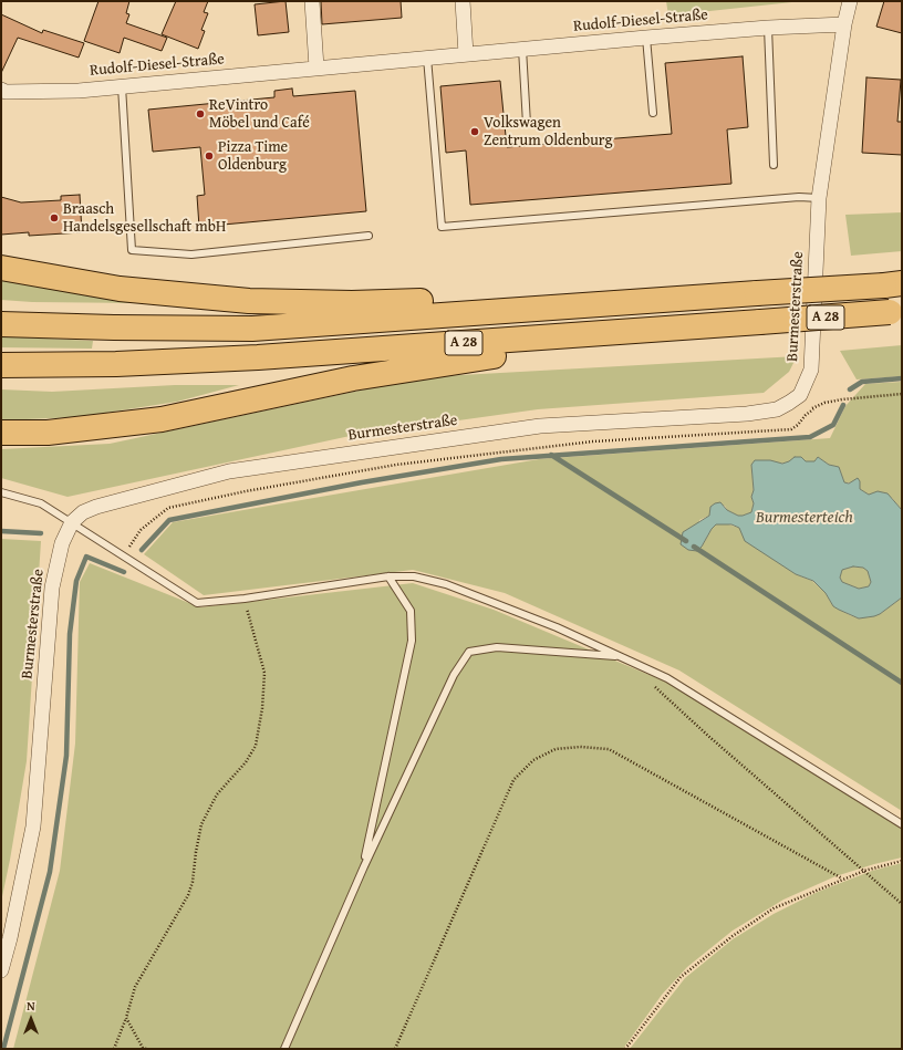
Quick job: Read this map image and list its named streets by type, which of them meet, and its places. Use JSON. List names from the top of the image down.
{
  "streets": {
    "highway": ["A 28"],
    "street": ["Rudolf-Diesel-Straße", "Burmesterstraße"]
  },
  "crossings": [
    ["Rudolf-Diesel-Straße", "Burmesterstraße"]
  ],
  "water": ["Burmesterteich"],
  "places": [
    "ReVintro Möbel und Café",
    "Volkswagen Zentrum Oldenburg",
    "Pizza Time Oldenburg",
    "Braasch Handelsgesellschaft mbH"
  ],
  "north": "top"
}
